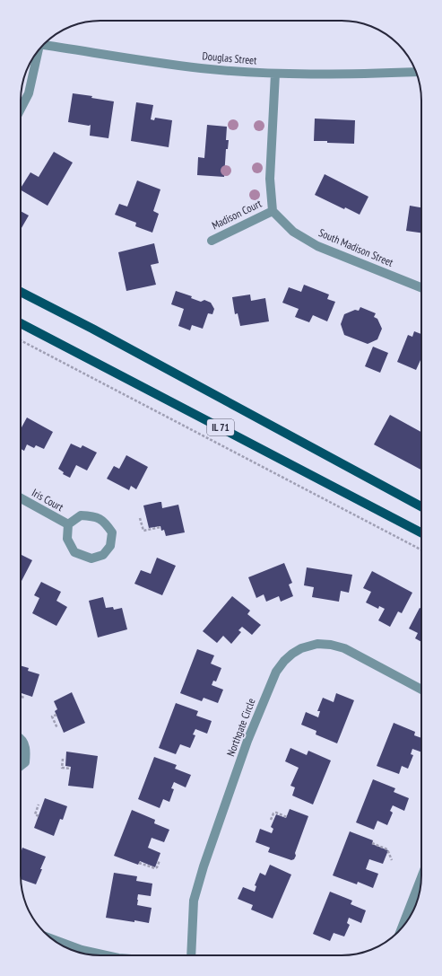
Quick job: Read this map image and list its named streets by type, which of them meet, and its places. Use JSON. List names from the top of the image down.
{
  "streets": {
    "main road": ["IL 71"],
    "street": [
      "Douglas Street",
      "Madison Court",
      "South Madison Street",
      "Iris Court",
      "Northgate Circle"
    ]
  },
  "crossings": [
    ["Madison Court", "South Madison Street"]
  ]
}
